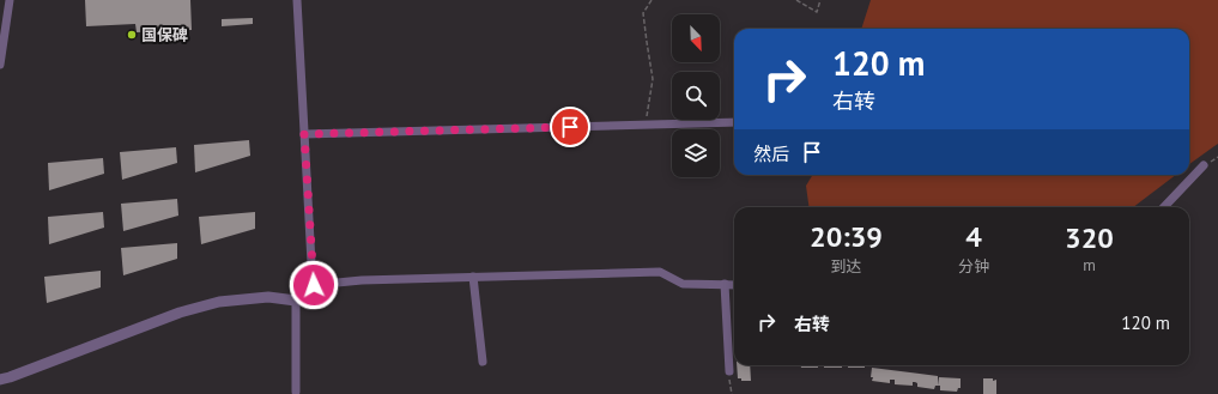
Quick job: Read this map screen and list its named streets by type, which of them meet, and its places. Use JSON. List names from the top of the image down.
{
  "places": ["国保碑"],
  "north": "bottom right",
  "page": {
    "turn": ["120 m", "右转"],
    "then": "然后",
    "eta": [
      "20:39",
      "到达",
      "4",
      "分钟",
      "320",
      "m"
    ],
    "list": [
      {
        "name": "右转",
        "value": "120 m"
      }
    ]
  }
}
